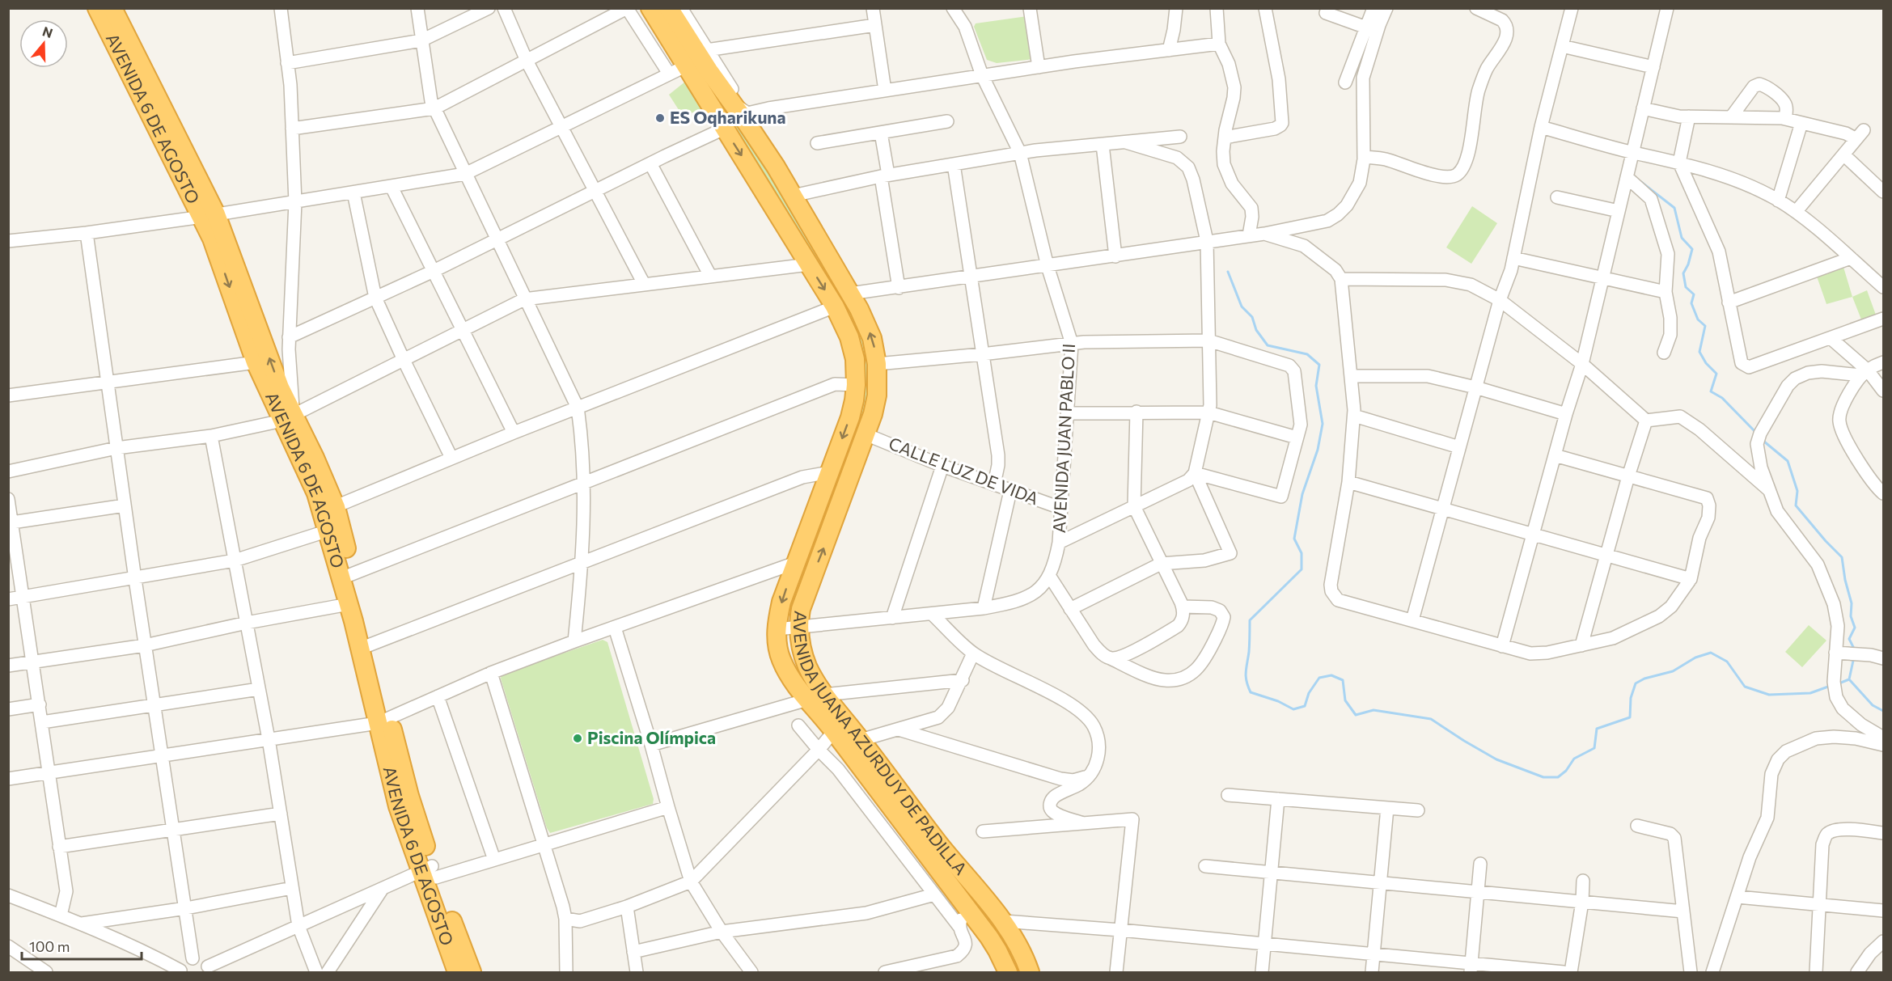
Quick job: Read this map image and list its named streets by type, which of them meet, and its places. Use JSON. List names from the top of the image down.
{
  "streets": {
    "highway": ["AVENIDA 6 DE AGOSTO", "AVENIDA JUANA AZURDUY DE PADILLA"],
    "street": ["AVENIDA JUAN PABLO II", "CALLE LUZ DE VIDA"]
  },
  "crossings": [
    ["AVENIDA JUAN PABLO II", "CALLE LUZ DE VIDA"],
    ["CALLE LUZ DE VIDA", "AVENIDA JUANA AZURDUY DE PADILLA"]
  ],
  "places": ["ES Oqharikuna", "Piscina Olímpica"],
  "scale_bar": "100 m",
  "north": "top"
}
